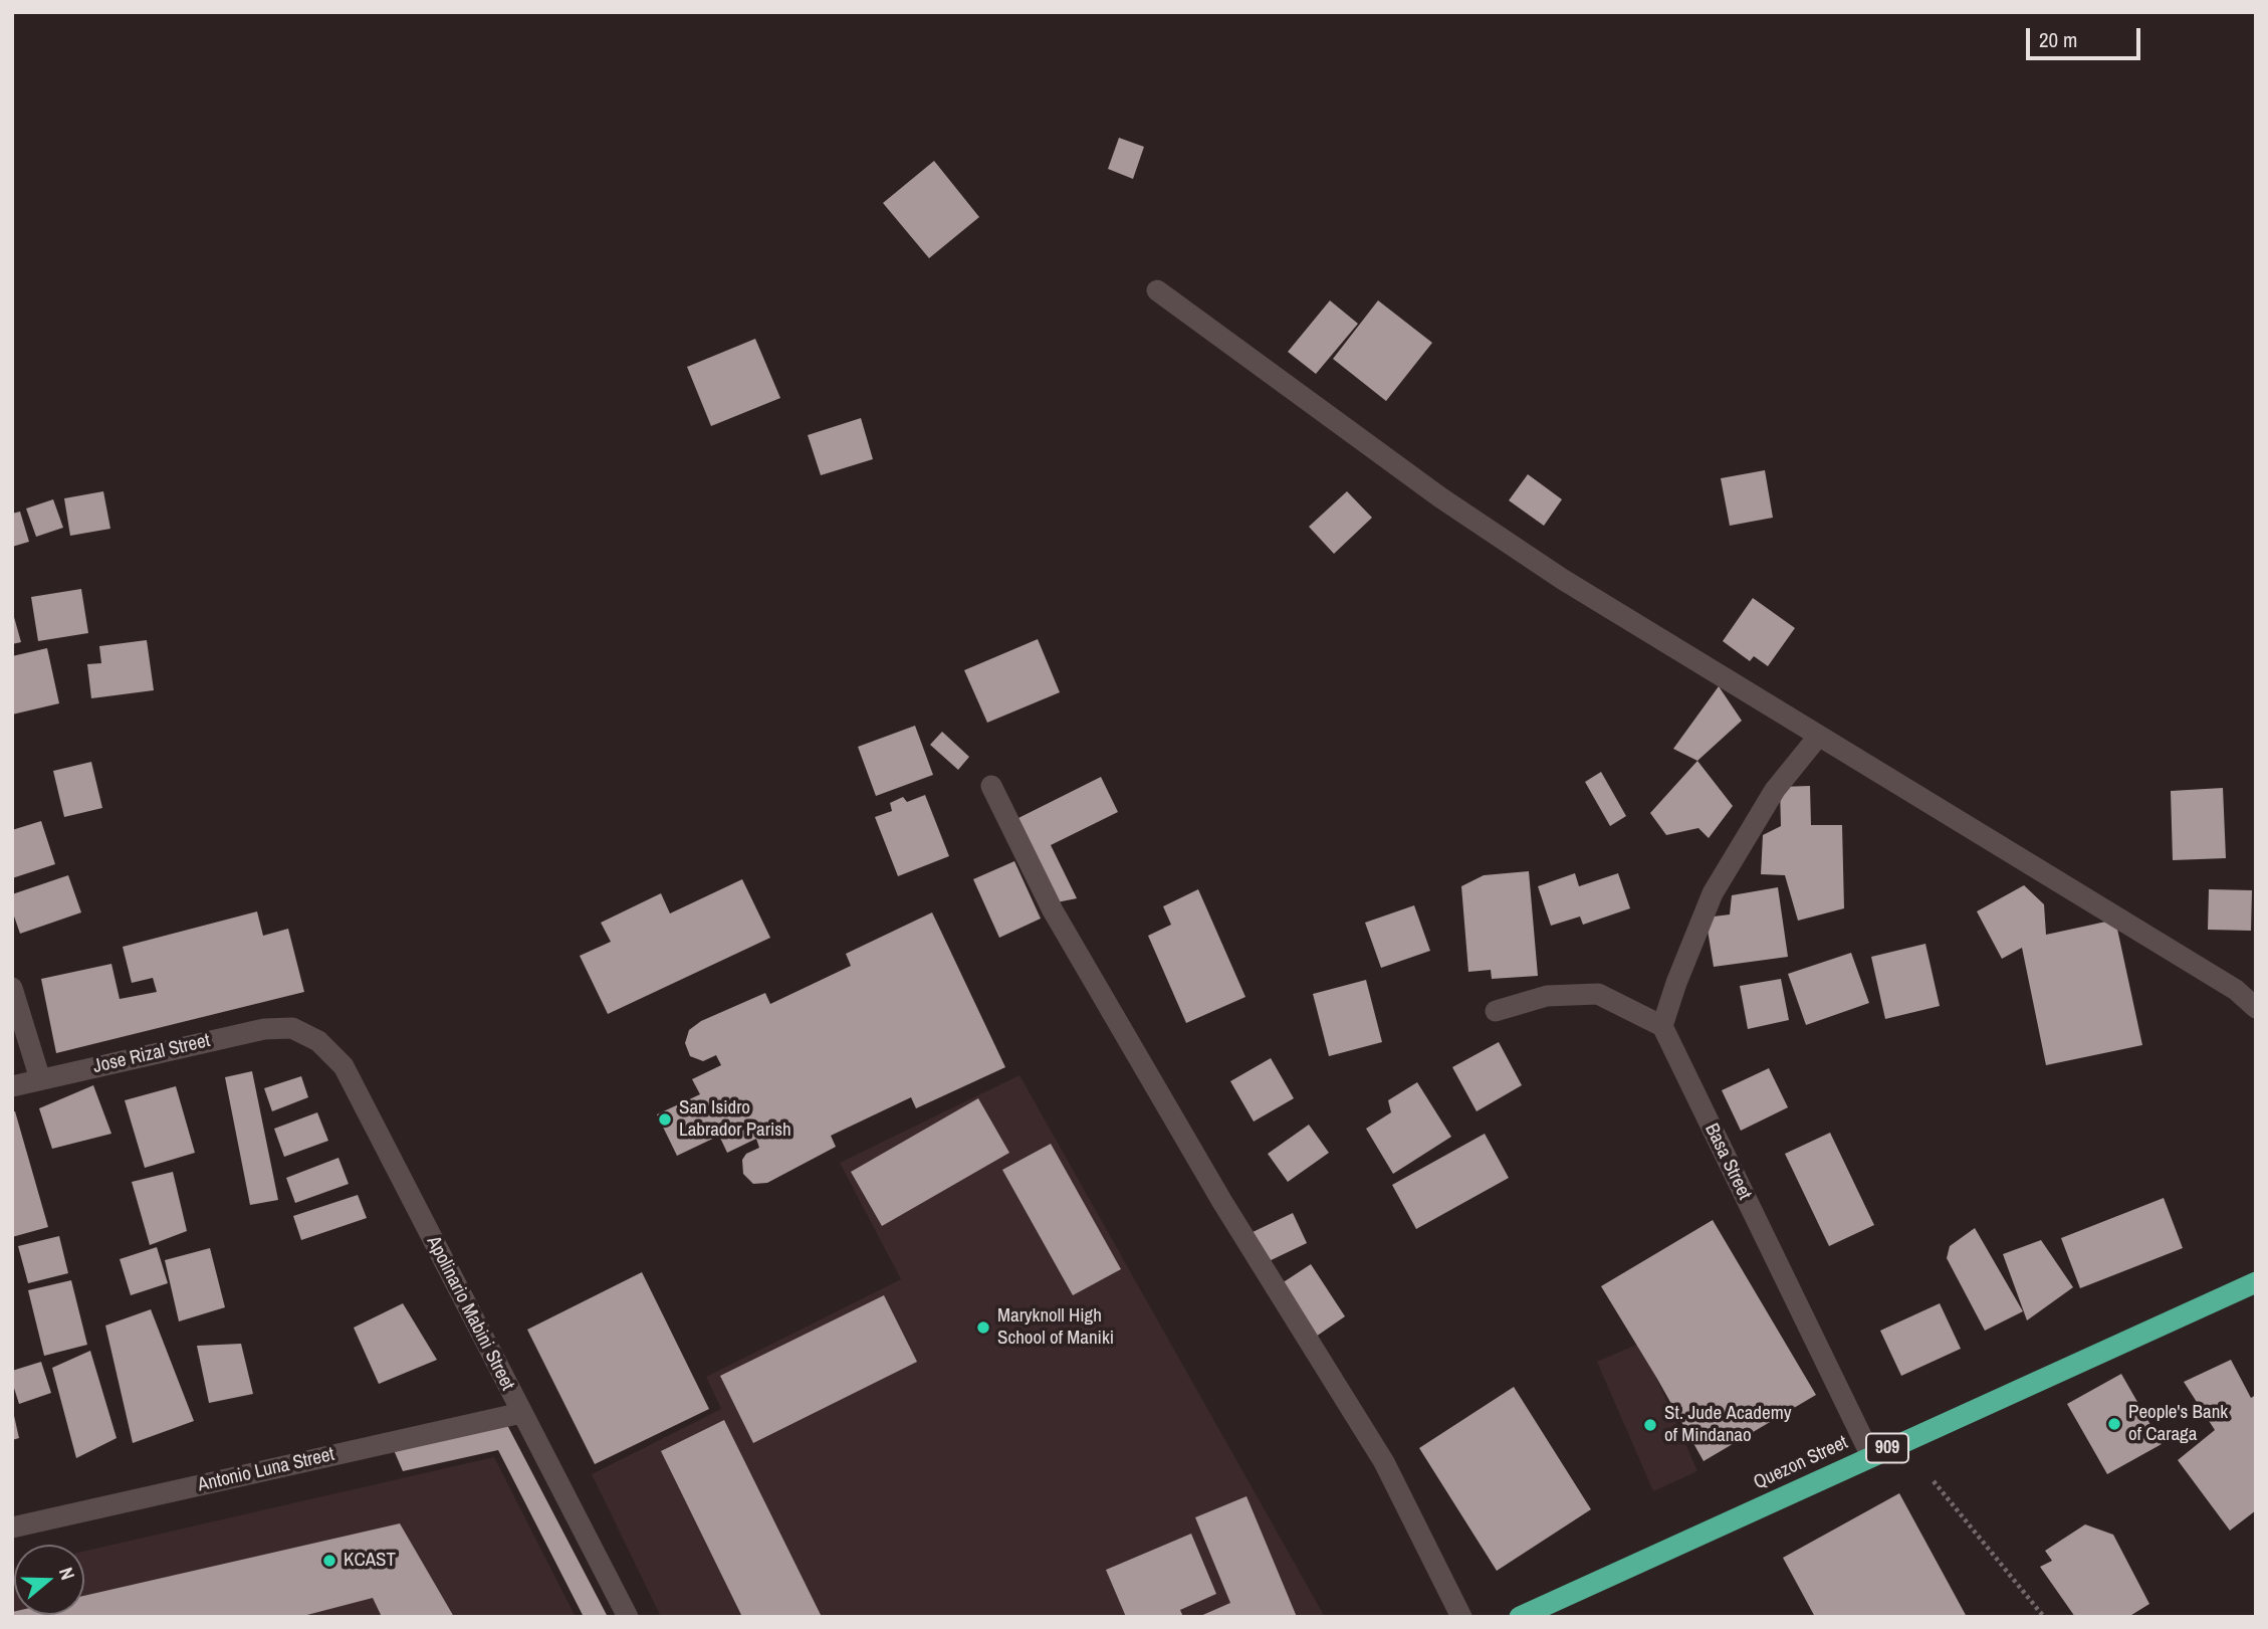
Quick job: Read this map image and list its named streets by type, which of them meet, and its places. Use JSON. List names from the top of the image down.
{
  "streets": {
    "highway": ["909", "Quezon Street"],
    "street": [
      "Jose Rizal Street",
      "Basa Street",
      "Apolinario Mabini Street",
      "Antonio Luna Street"
    ]
  },
  "crossings": [
    ["Jose Rizal Street", "Apolinario Mabini Street"],
    ["Basa Street", "Quezon Street"],
    ["Apolinario Mabini Street", "Antonio Luna Street"]
  ],
  "places": [
    "San Isidro Labrador Parish",
    "Maryknoll High School of Maniki",
    "People's Bank of Caraga",
    "St. Jude Academy of Mindanao",
    "KCAST"
  ],
  "scale_bar": "20 m",
  "north": "right"
}
